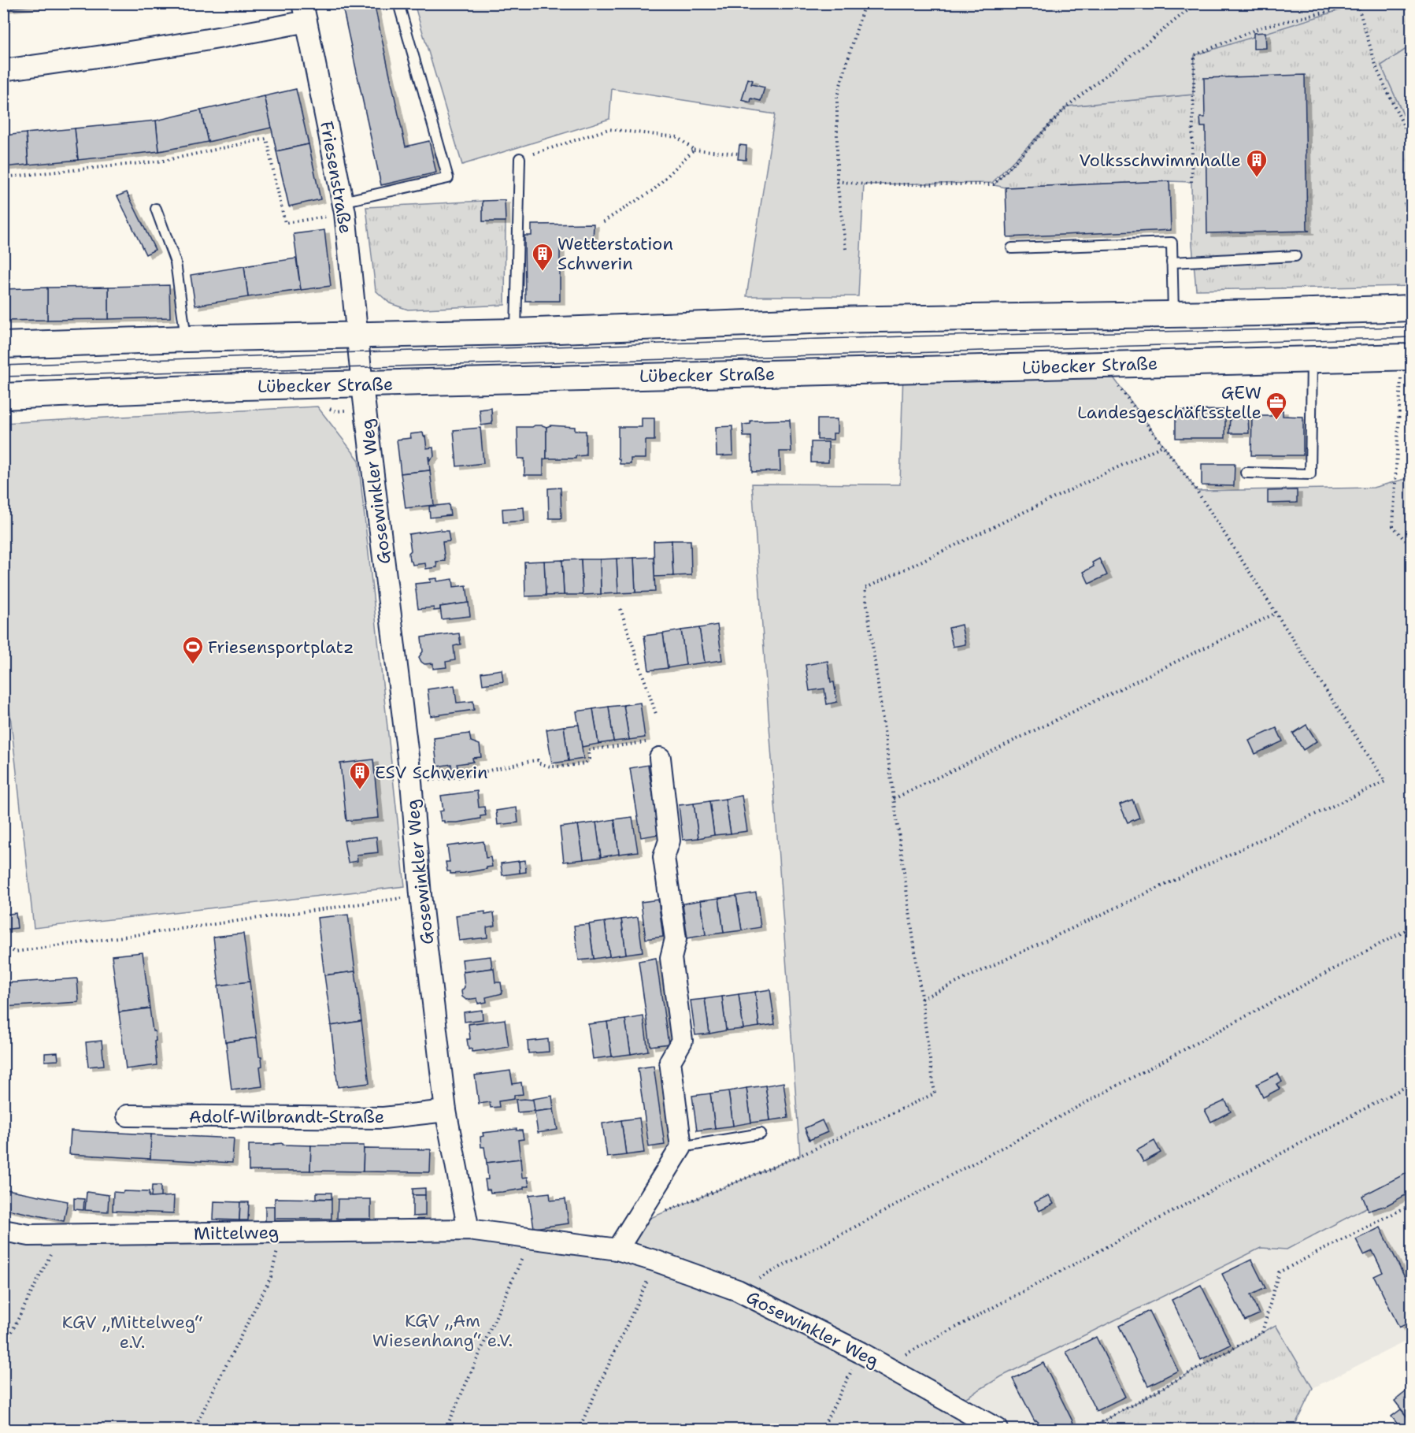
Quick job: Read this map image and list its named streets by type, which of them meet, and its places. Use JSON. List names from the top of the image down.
{
  "streets": {
    "street": [
      "Friesenstraße",
      "Lübecker Straße",
      "Gosewinkler Weg",
      "Adolf-Wilbrandt-Straße",
      "Mittelweg"
    ]
  },
  "crossings": [
    ["Friesenstraße", "Gosewinkler Weg"],
    ["Lübecker Straße", "Gosewinkler Weg"],
    ["Gosewinkler Weg", "Adolf-Wilbrandt-Straße"],
    ["Gosewinkler Weg", "Mittelweg"]
  ],
  "parks": ["KGV „Am Wiesenhang“ e.V.", "KGV „Mittelweg“ e.V."],
  "places": {
    "building": ["Volksschwimmhalle", "Wetterstation Schwerin", "ESV Schwerin"],
    "office": ["GEW Landesgeschäftsstelle"],
    "sports": ["Friesensportplatz"]
  }
}
